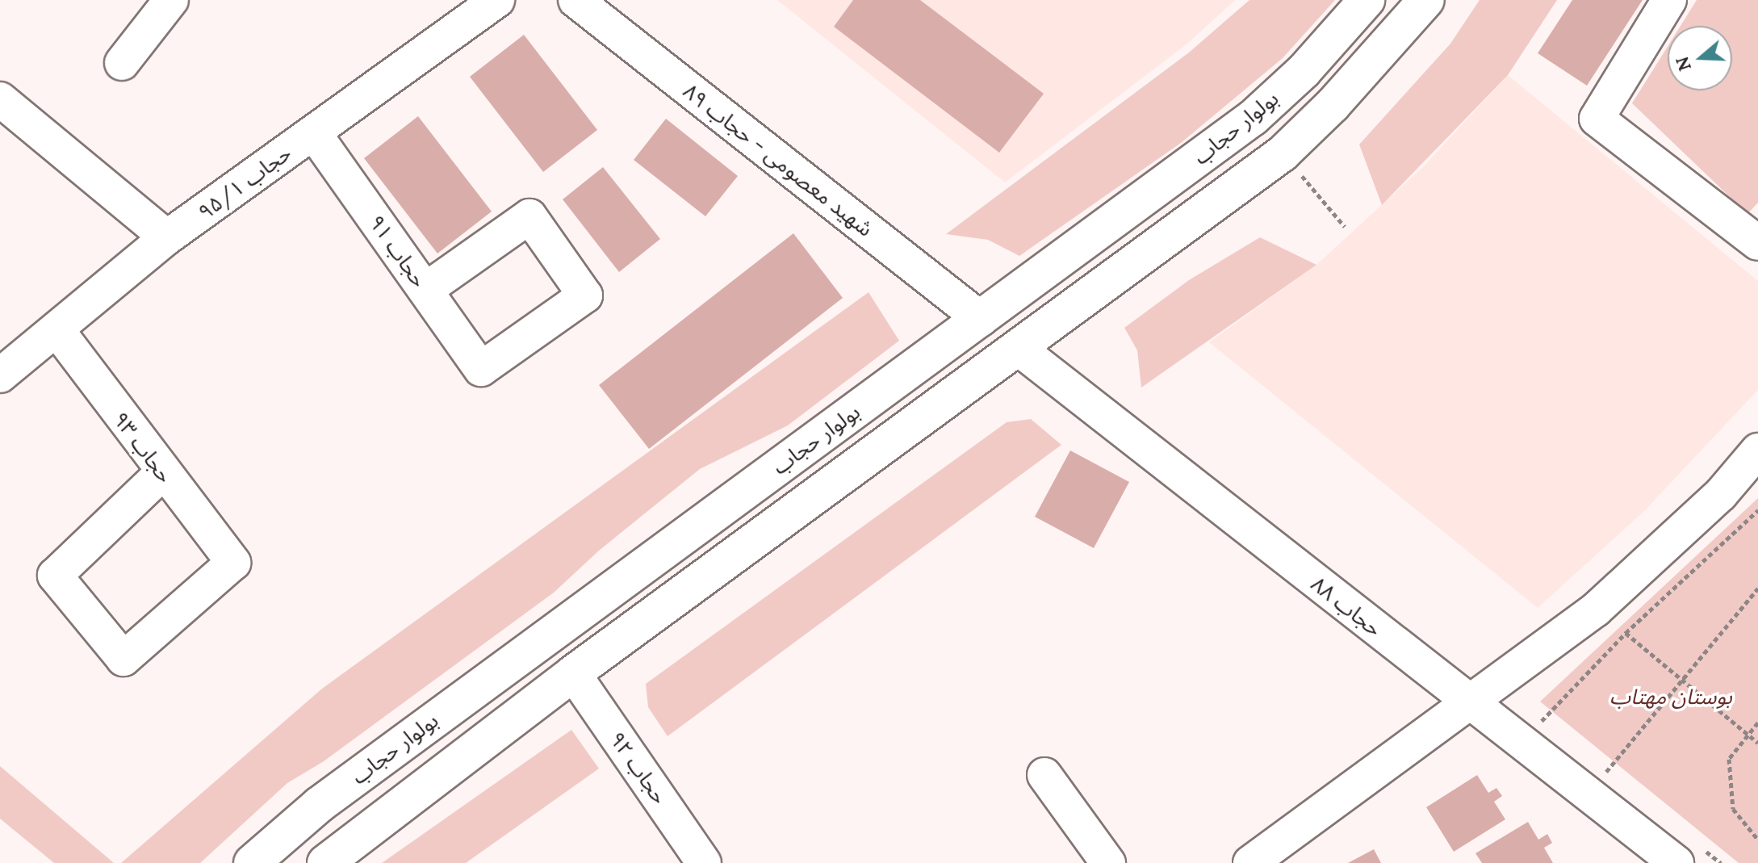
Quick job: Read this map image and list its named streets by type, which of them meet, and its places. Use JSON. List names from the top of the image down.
{
  "streets": {
    "main road": ["بولوار حجاب"],
    "street": [
      "شهید معصومی - حجاب ۸۹",
      "حجاب ۹۵/۱",
      "حجاب ۹۱",
      "حجاب ۹۳",
      "حجاب ۸۸",
      "حجاب ۹۲"
    ]
  },
  "crossings": [
    ["بولوار حجاب", "شهید معصومی - حجاب ۸۹"],
    ["حجاب ۹۵/۱", "حجاب ۹۱"],
    ["حجاب ۹۵/۱", "حجاب ۹۳"]
  ],
  "parks": ["بوستان مهتاب"],
  "north": "left"
}
